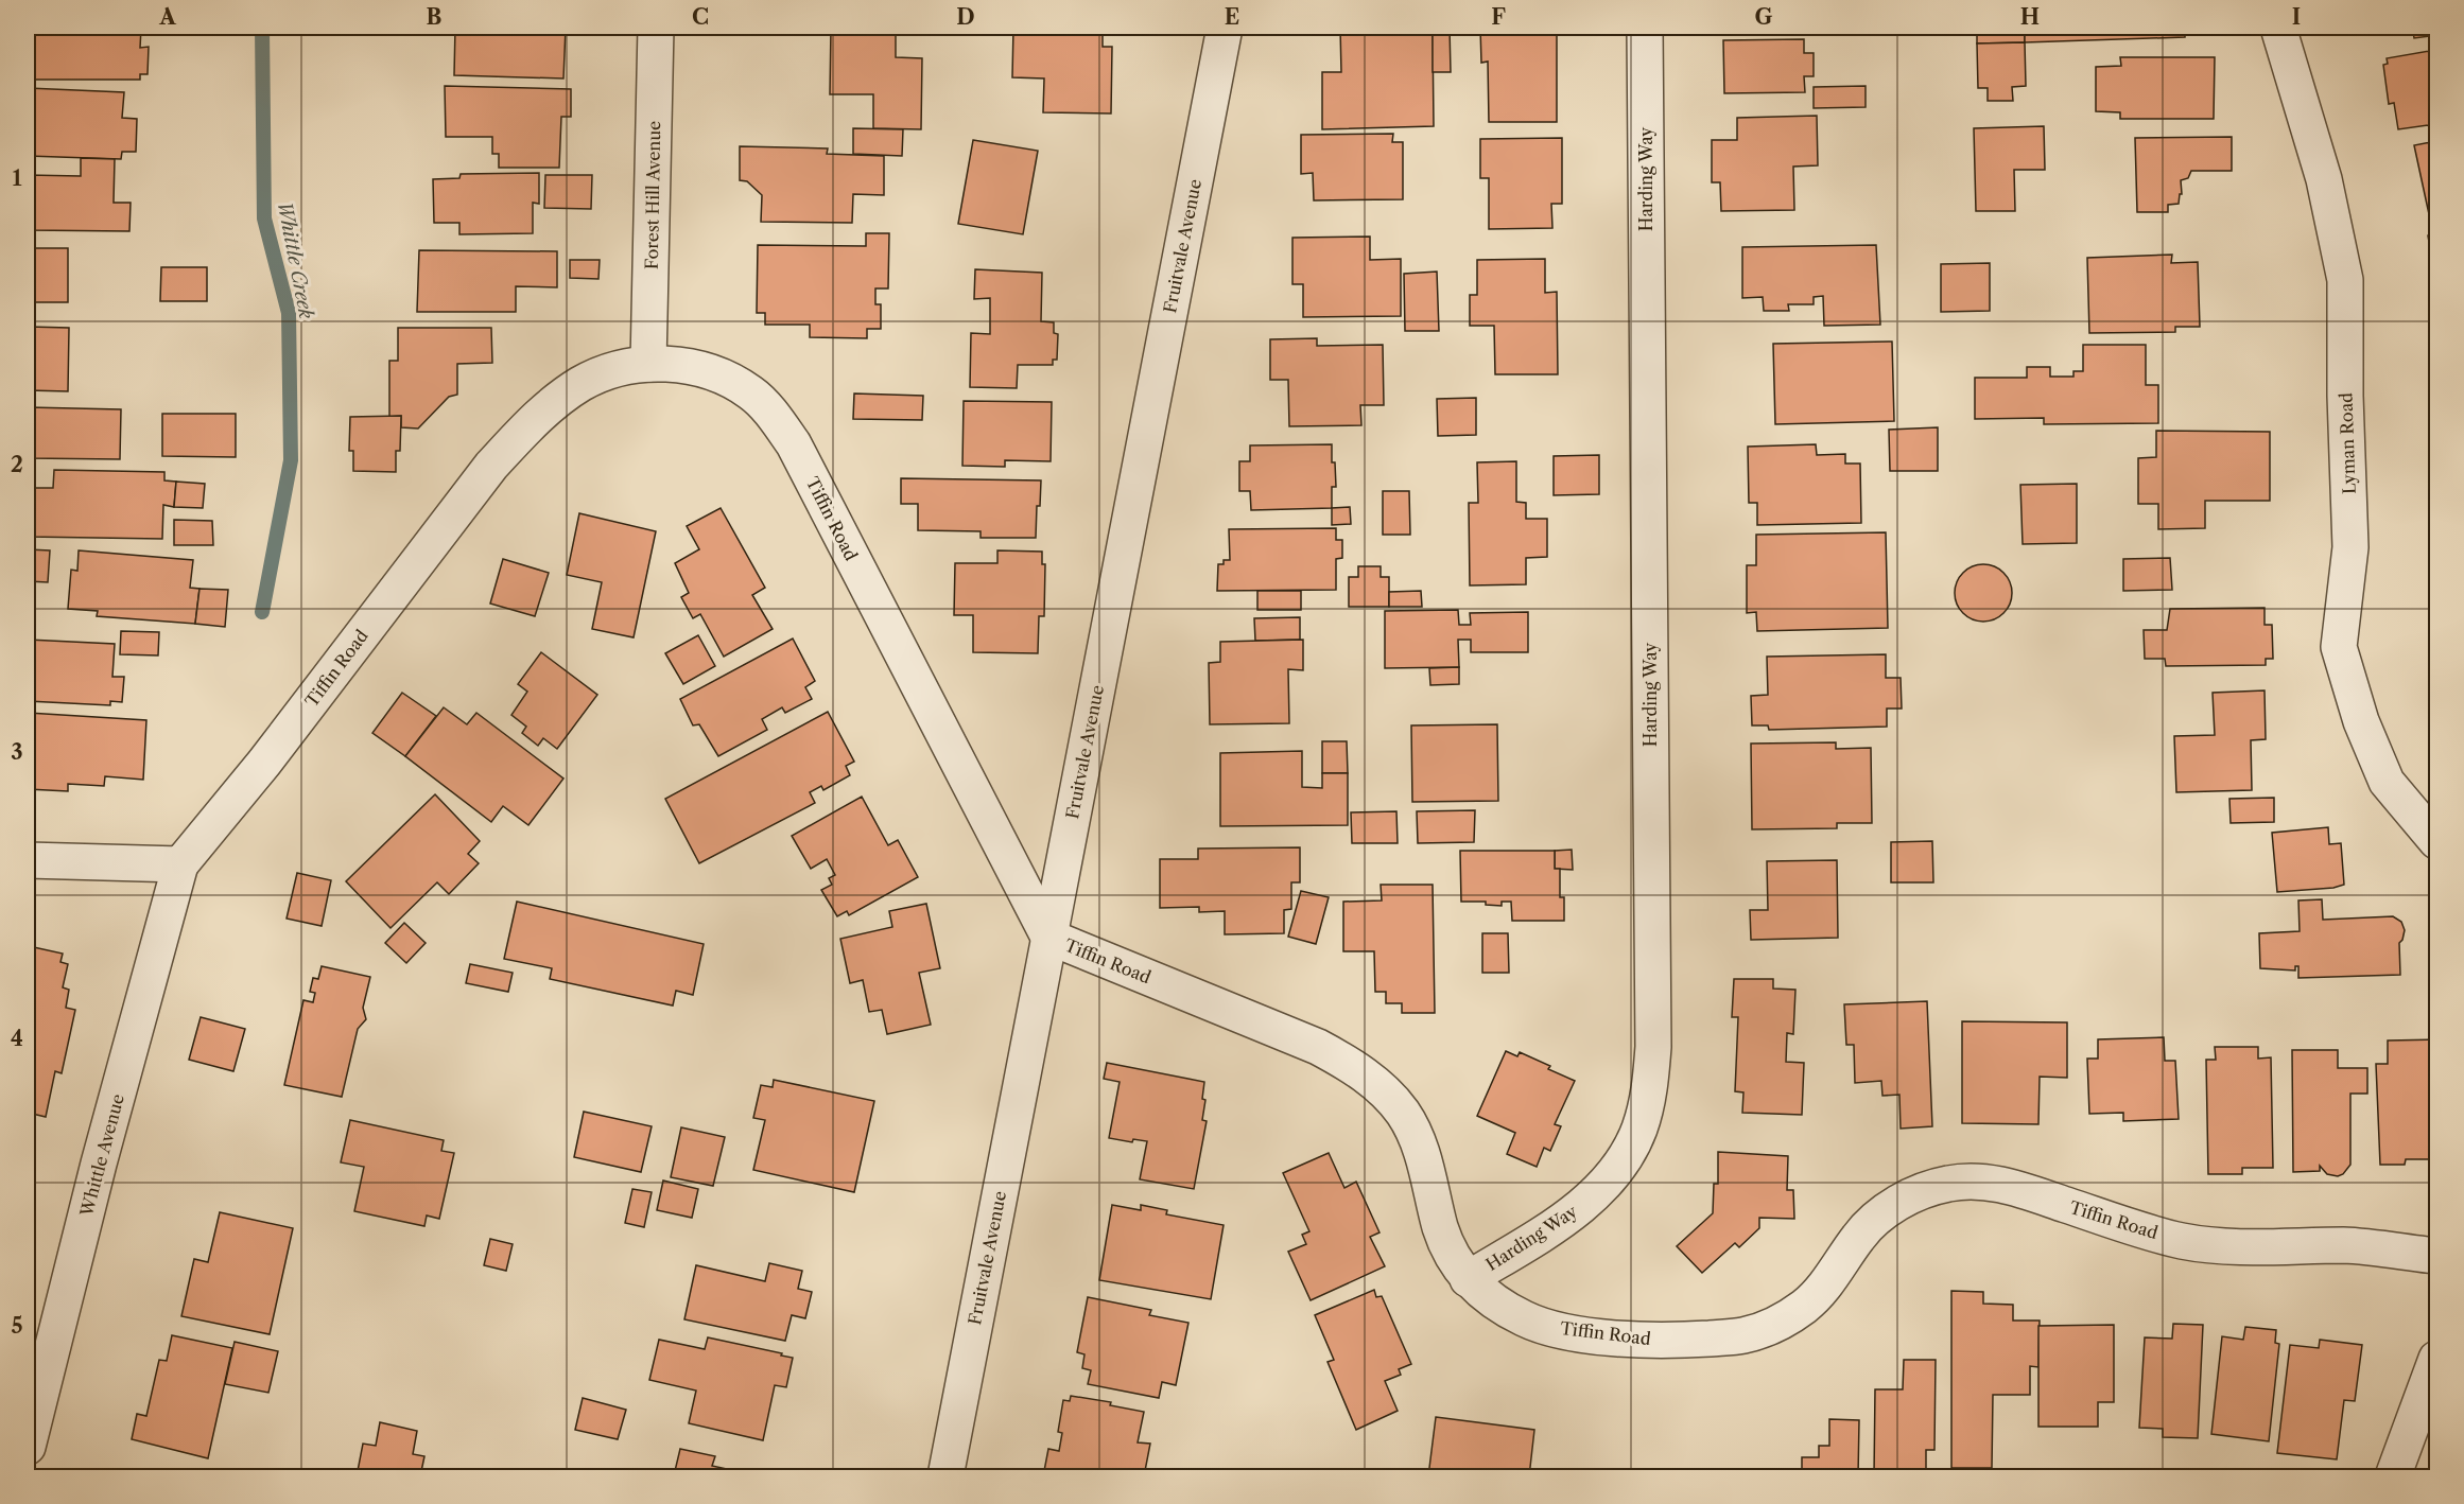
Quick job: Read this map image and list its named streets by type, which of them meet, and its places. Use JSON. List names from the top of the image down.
{
  "streets": {
    "street": [
      "Harding Way",
      "Forest Hill Avenue",
      "Fruitvale Avenue",
      "Lyman Road",
      "Tiffin Road",
      "Whittle Avenue"
    ]
  },
  "crossings": [
    ["Harding Way", "Tiffin Road"],
    ["Forest Hill Avenue", "Tiffin Road"],
    ["Fruitvale Avenue", "Tiffin Road"],
    ["Tiffin Road", "Whittle Avenue"]
  ],
  "water": ["Whittle Creek"],
  "grid": {
    "columns": [
      "A",
      "B",
      "C",
      "D",
      "E",
      "F",
      "G",
      "H",
      "I"
    ],
    "rows": [
      "1",
      "2",
      "3",
      "4",
      "5"
    ]
  }
}
